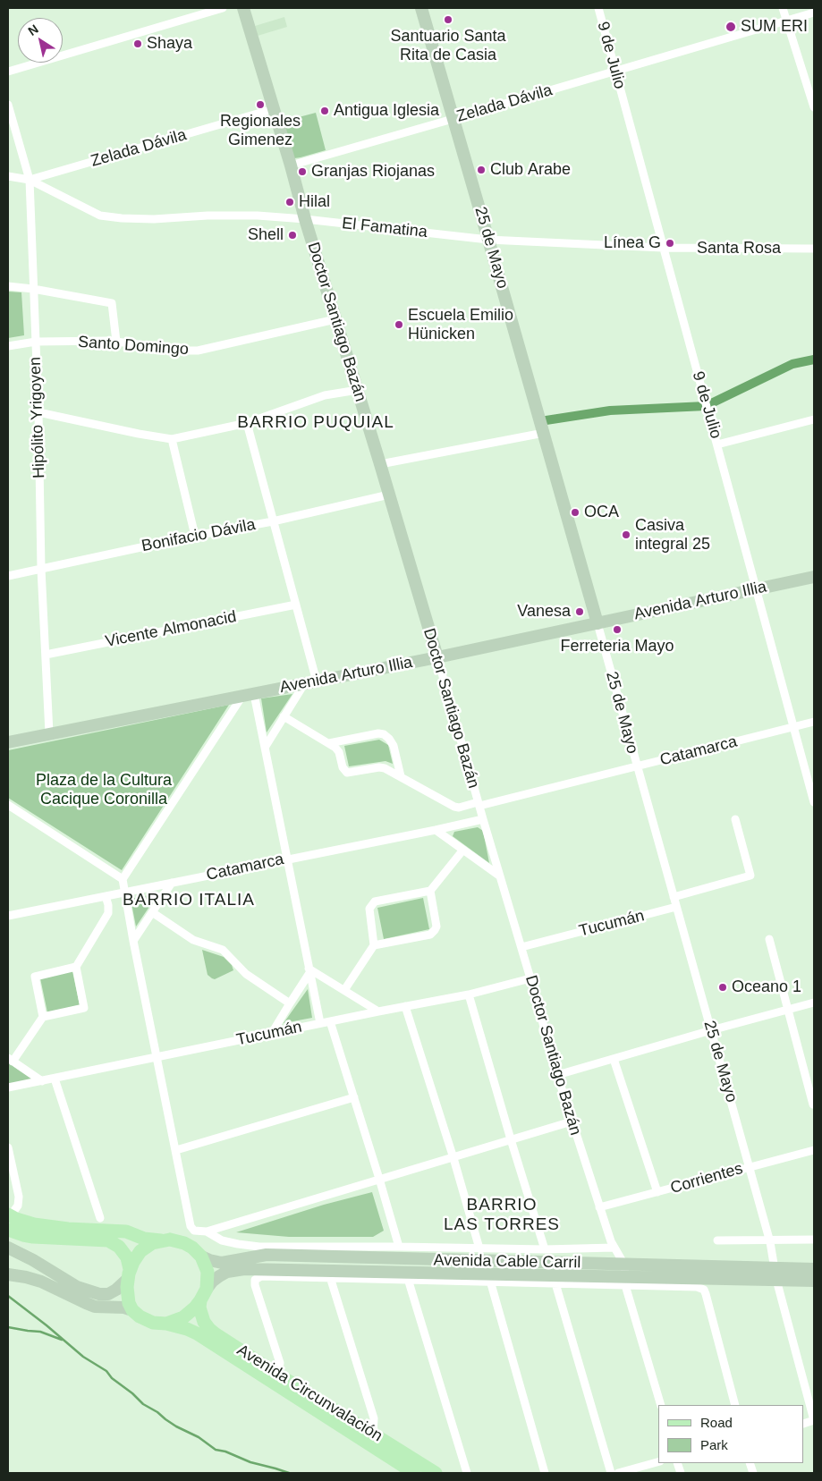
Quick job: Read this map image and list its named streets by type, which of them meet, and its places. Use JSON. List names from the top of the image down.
{
  "streets": {
    "main road": [
      "25 de Mayo",
      "Doctor Santiago Bazán",
      "Avenida Arturo Illia",
      "Avenida Cable Carril",
      "Avenida Circunvalación"
    ],
    "street": [
      "9 de Julio",
      "Zelada Dávila",
      "El Famatina",
      "Santa Rosa",
      "Santo Domingo",
      "Hipólito Yrigoyen",
      "Bonifacio Dávila",
      "Vicente Almonacid",
      "Catamarca",
      "Tucumán",
      "Corrientes"
    ]
  },
  "crossings": [
    ["9 de Julio", "Zelada Dávila"],
    ["9 de Julio", "El Famatina"],
    ["9 de Julio", "Santa Rosa"],
    ["9 de Julio", "Avenida Arturo Illia"],
    ["9 de Julio", "Catamarca"],
    ["Zelada Dávila", "El Famatina"],
    ["Zelada Dávila", "25 de Mayo"],
    ["Zelada Dávila", "Doctor Santiago Bazán"],
    ["Zelada Dávila", "Hipólito Yrigoyen"],
    ["El Famatina", "25 de Mayo"],
    ["El Famatina", "Santa Rosa"],
    ["El Famatina", "Doctor Santiago Bazán"],
    ["El Famatina", "Hipólito Yrigoyen"],
    ["25 de Mayo", "Avenida Arturo Illia"],
    ["25 de Mayo", "Catamarca"],
    ["25 de Mayo", "Tucumán"],
    ["25 de Mayo", "Corrientes"],
    ["25 de Mayo", "Avenida Cable Carril"],
    ["Doctor Santiago Bazán", "Santo Domingo"],
    ["Doctor Santiago Bazán", "Bonifacio Dávila"],
    ["Doctor Santiago Bazán", "Avenida Arturo Illia"],
    ["Doctor Santiago Bazán", "Catamarca"],
    ["Doctor Santiago Bazán", "Tucumán"],
    ["Doctor Santiago Bazán", "Corrientes"],
    ["Doctor Santiago Bazán", "Avenida Cable Carril"],
    ["Santo Domingo", "Hipólito Yrigoyen"],
    ["Hipólito Yrigoyen", "Bonifacio Dávila"],
    ["Hipólito Yrigoyen", "Avenida Arturo Illia"],
    ["Hipólito Yrigoyen", "Vicente Almonacid"],
    ["Avenida Cable Carril", "Avenida Circunvalación"]
  ],
  "districts": ["BARRIO PUQUIAL", "BARRIO ITALIA", "BARRIO LAS TORRES"],
  "parks": ["Plaza de la Cultura Cacique Coronilla"],
  "places": [
    "Santuario Santa Rita de Casia",
    "SUM ERI",
    "Shaya",
    "Regionales Gimenez",
    "Antigua Iglesia",
    "Club Arabe",
    "Granjas Riojanas",
    "Hilal",
    "Shell",
    "Línea G",
    "Escuela Emilio Hünicken",
    "OCA",
    "Casiva integral 25",
    "Vanesa",
    "Ferreteria Mayo",
    "Oceano 1"
  ],
  "legend": ["Road", "Park"],
  "north": "top left"
}
